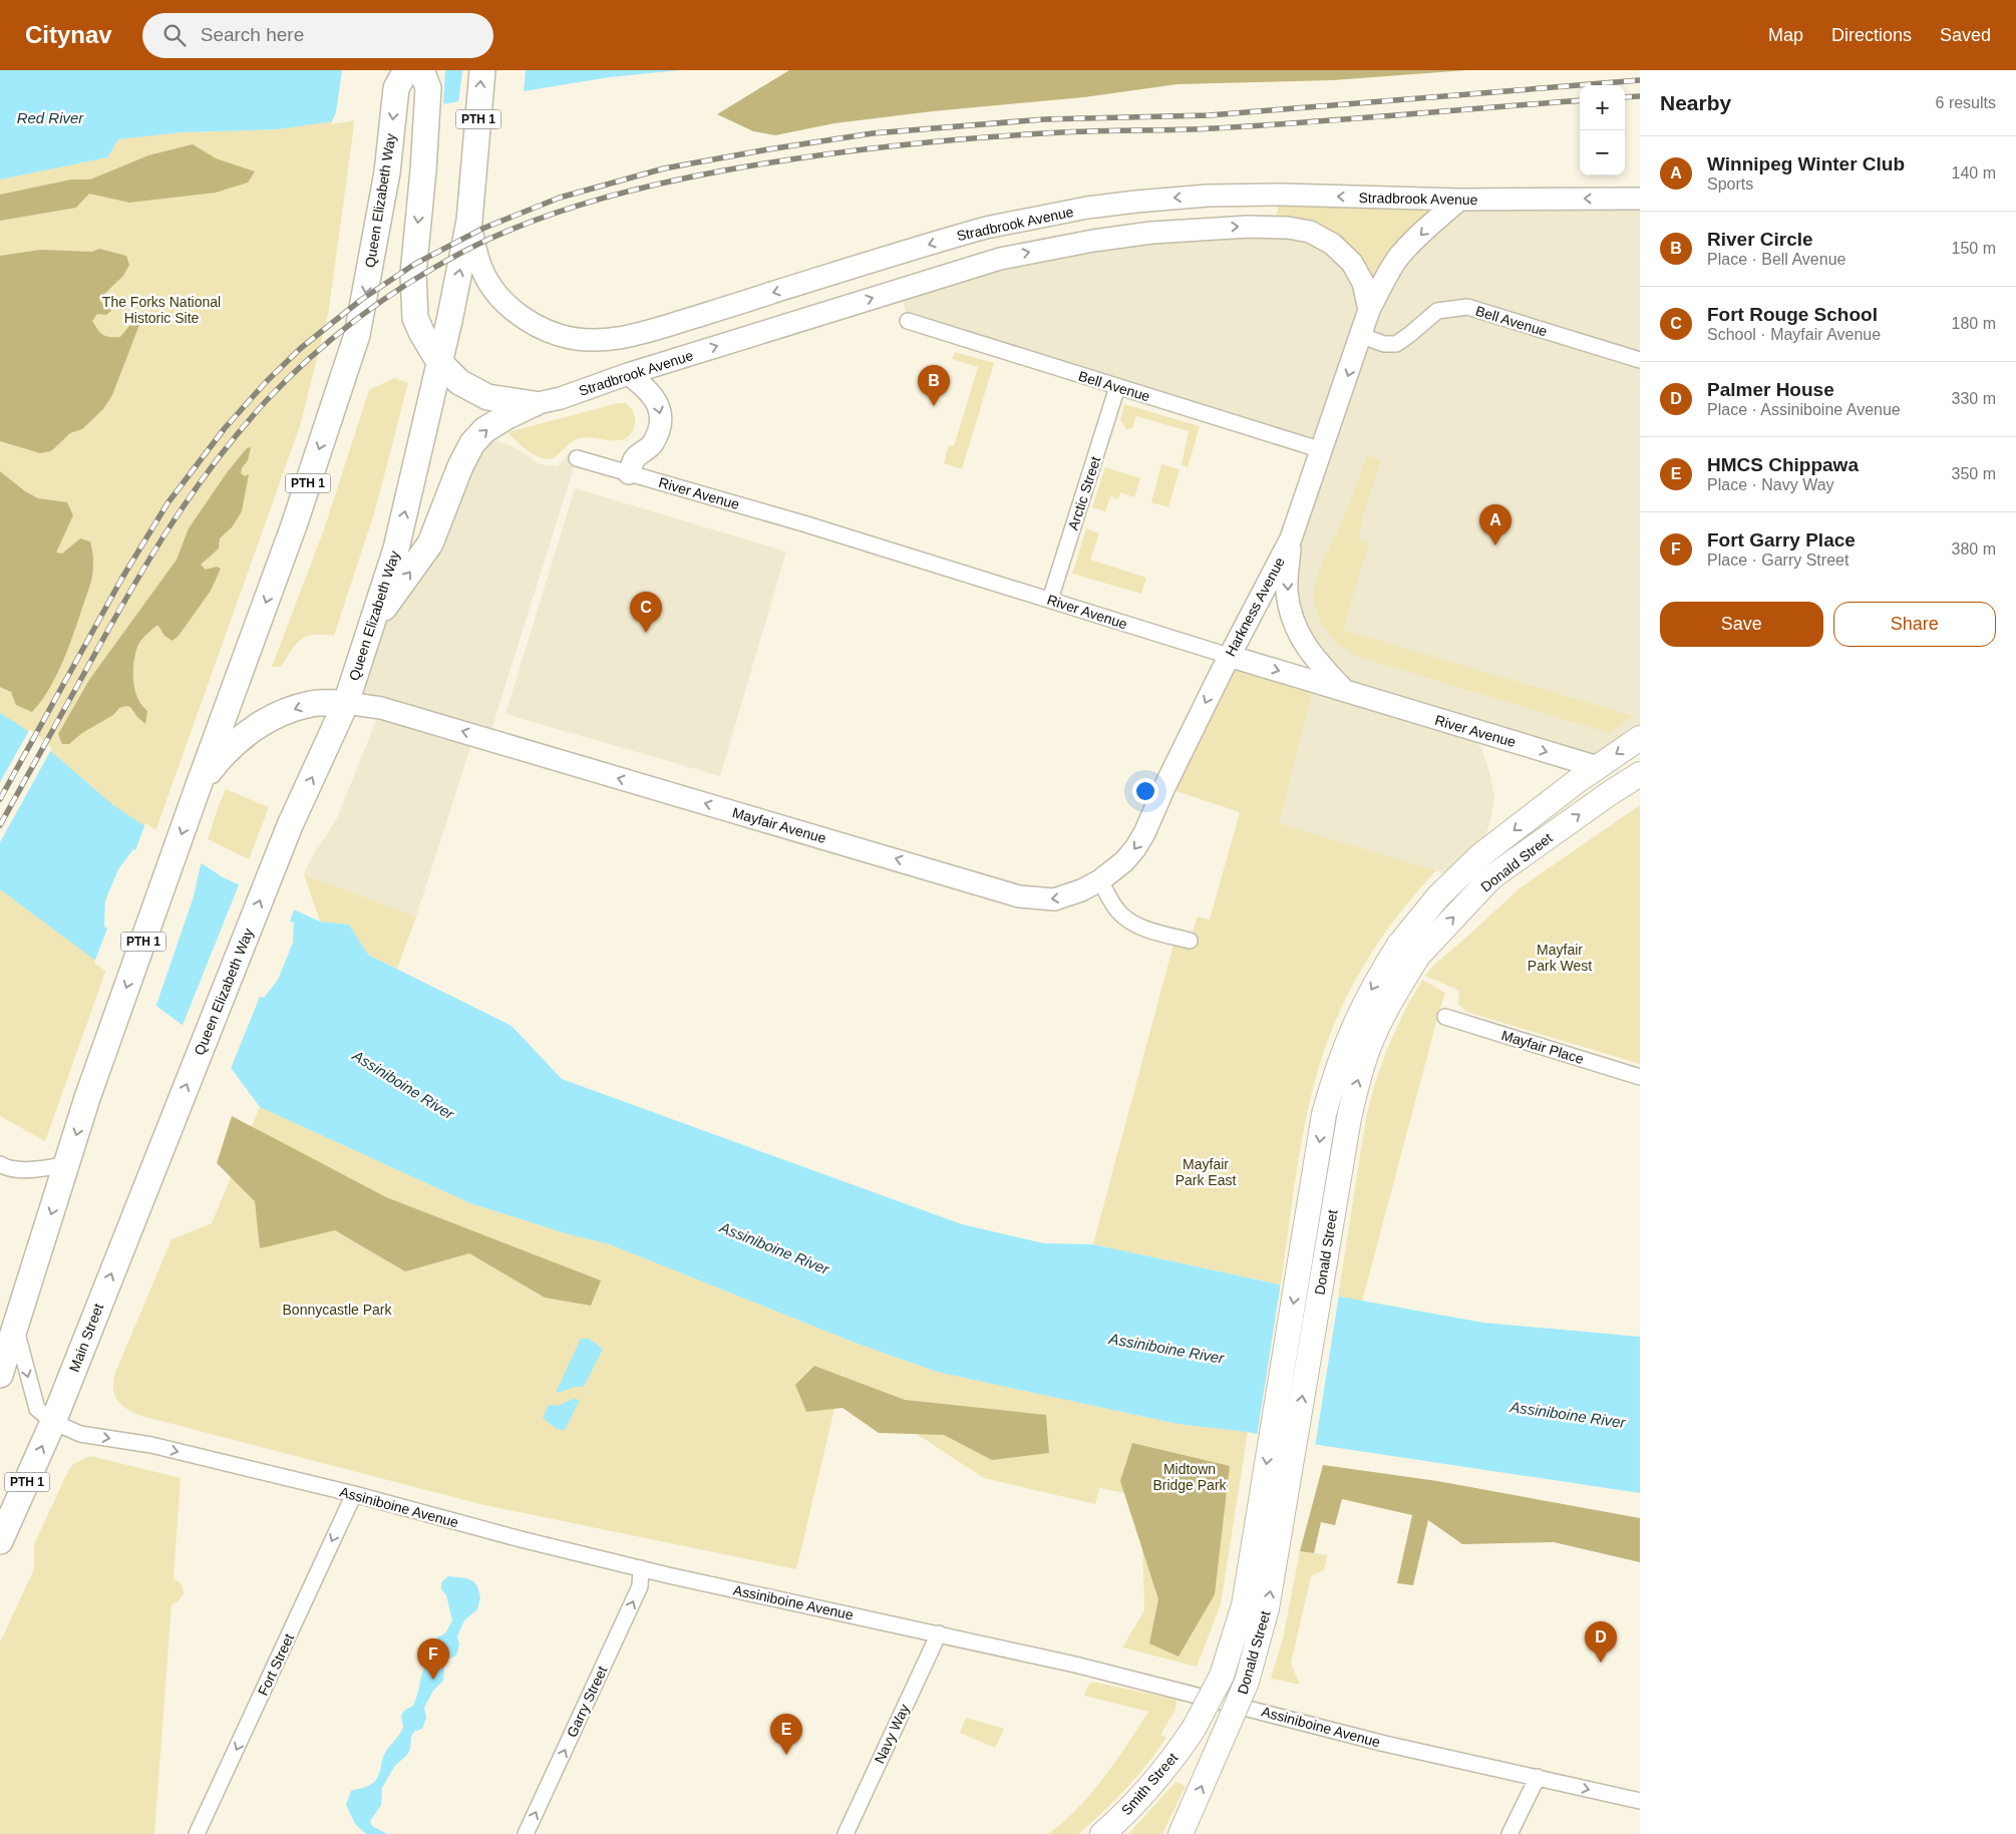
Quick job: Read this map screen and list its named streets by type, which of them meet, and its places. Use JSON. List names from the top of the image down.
{
  "streets": {
    "highway": ["PTH 1", "Queen Elizabeth Way", "Main Street"],
    "main road": [
      "Stradbrook Avenue",
      "River Avenue",
      "Harkness Avenue",
      "Mayfair Avenue",
      "Donald Street",
      "Smith Street"
    ],
    "street": [
      "Bell Avenue",
      "Arctic Street",
      "Mayfair Place",
      "Assiniboine Avenue",
      "Fort Street",
      "Garry Street",
      "Navy Way"
    ]
  },
  "crossings": [
    ["PTH 1", "Queen Elizabeth Way"],
    ["PTH 1", "Assiniboine Avenue"],
    ["Stradbrook Avenue", "Queen Elizabeth Way"],
    ["Stradbrook Avenue", "Harkness Avenue"],
    ["Queen Elizabeth Way", "Mayfair Avenue"],
    ["Queen Elizabeth Way", "Main Street"],
    ["Bell Avenue", "Arctic Street"],
    ["Bell Avenue", "Harkness Avenue"],
    ["River Avenue", "Arctic Street"],
    ["River Avenue", "Harkness Avenue"],
    ["River Avenue", "Donald Street"],
    ["Harkness Avenue", "Mayfair Avenue"],
    ["Donald Street", "Smith Street"],
    ["Main Street", "Assiniboine Avenue"],
    ["Assiniboine Avenue", "Fort Street"],
    ["Assiniboine Avenue", "Garry Street"],
    ["Assiniboine Avenue", "Navy Way"]
  ],
  "one_way": [
    "River Avenue",
    "Harkness Avenue",
    "Mayfair Avenue",
    "Fort Street",
    "Garry Street"
  ],
  "water": ["Red River", "Assiniboine River"],
  "parks": [
    "The Forks National Historic Site",
    "Mayfair Park West",
    "Mayfair Park East",
    "Bonnycastle Park",
    "Midtown Bridge Park"
  ],
  "page": {
    "header": "Citynav",
    "search": "Search here",
    "nav": ["Map", "Directions", "Saved"],
    "heading": ["Nearby", "6 results"],
    "map_buttons": ["+", "−"],
    "list": [
      {
        "mark": "A",
        "name": "Winnipeg Winter Club",
        "note": "Sports",
        "value": "140 m"
      },
      {
        "mark": "B",
        "name": "River Circle",
        "note": "Place · Bell Avenue",
        "value": "150 m"
      },
      {
        "mark": "C",
        "name": "Fort Rouge School",
        "note": "School · Mayfair Avenue",
        "value": "180 m"
      },
      {
        "mark": "D",
        "name": "Palmer House",
        "note": "Place · Assiniboine Avenue",
        "value": "330 m"
      },
      {
        "mark": "E",
        "name": "HMCS Chippawa",
        "note": "Place · Navy Way",
        "value": "350 m"
      },
      {
        "mark": "F",
        "name": "Fort Garry Place",
        "note": "Place · Garry Street",
        "value": "380 m"
      }
    ],
    "pins": [
      "B",
      "A",
      "C",
      "D",
      "F",
      "E"
    ],
    "buttons": ["Save", "Share"]
  }
}
